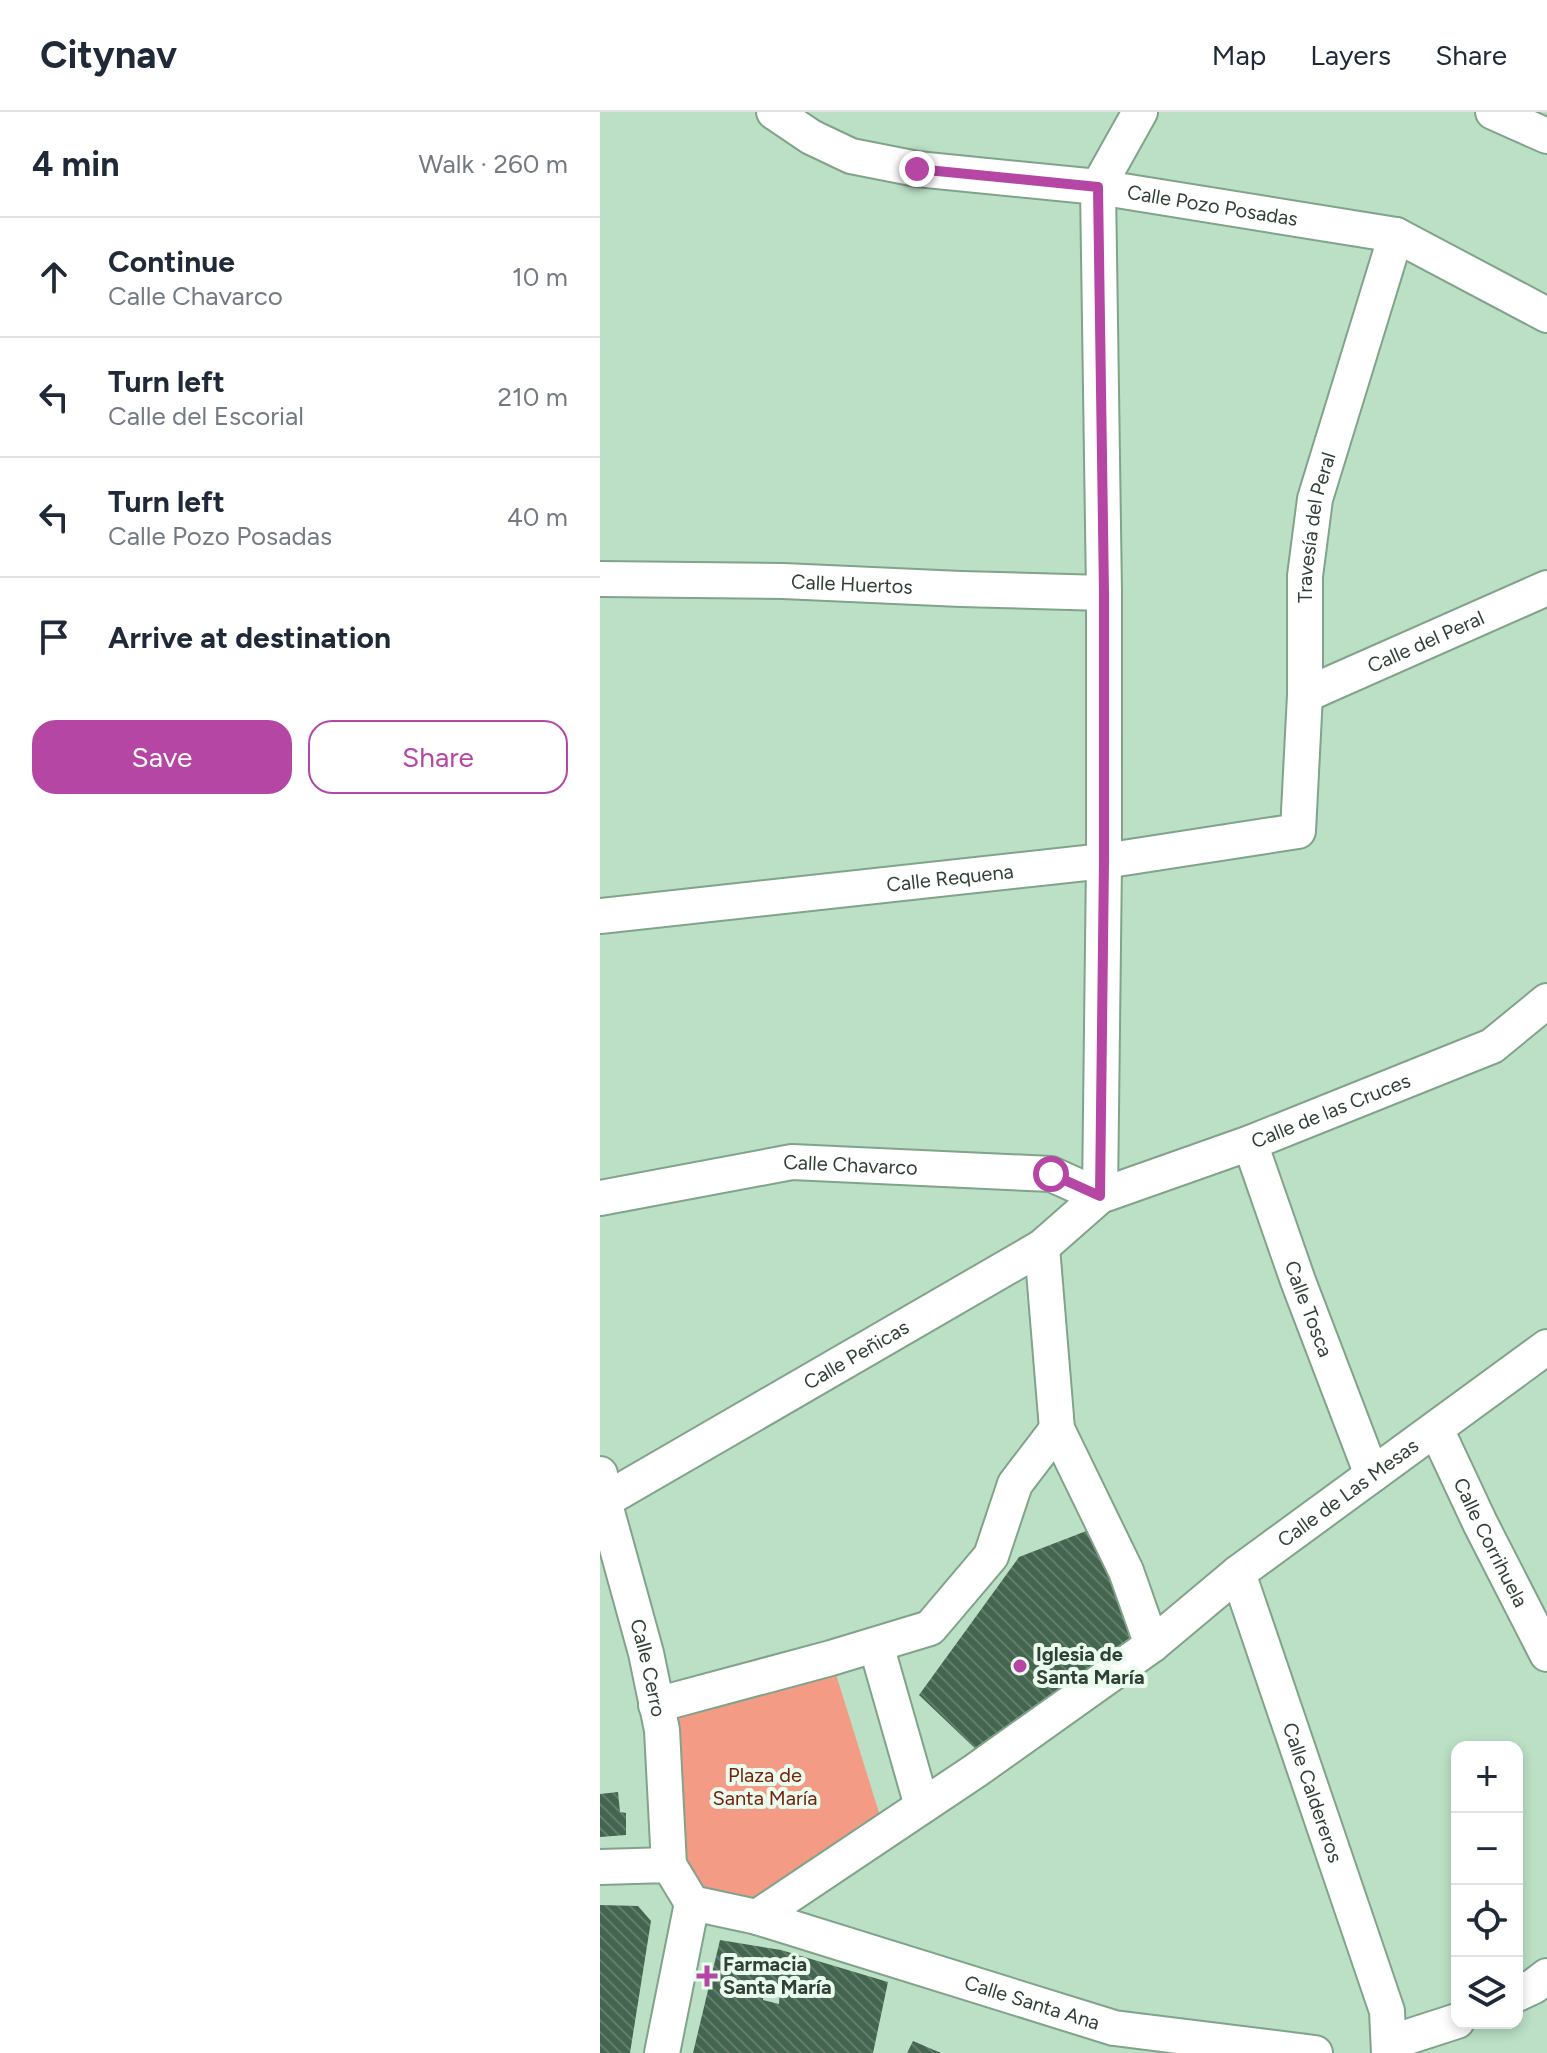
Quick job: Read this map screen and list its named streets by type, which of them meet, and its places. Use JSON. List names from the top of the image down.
{
  "streets": {
    "street": [
      "Calle Pozo Posadas",
      "Travesía del Peral",
      "Calle Huertos",
      "Calle del Peral",
      "Calle Requena",
      "Calle de las Cruces",
      "Calle Chavarco",
      "Calle Tosca",
      "Calle Peñicas",
      "Calle de Las Mesas",
      "Calle Corrihuela",
      "Calle Cerro",
      "Calle Caldereros",
      "Calle Santa Ana"
    ]
  },
  "crossings": [
    ["Calle Pozo Posadas", "Travesía del Peral"],
    ["Travesía del Peral", "Calle del Peral"],
    ["Travesía del Peral", "Calle Requena"],
    ["Calle de las Cruces", "Calle Chavarco"],
    ["Calle de las Cruces", "Calle Tosca"],
    ["Calle de las Cruces", "Calle Peñicas"],
    ["Calle Chavarco", "Calle Peñicas"],
    ["Calle Tosca", "Calle de Las Mesas"],
    ["Calle Peñicas", "Calle Cerro"],
    ["Calle de Las Mesas", "Calle Corrihuela"],
    ["Calle de Las Mesas", "Calle Caldereros"]
  ],
  "parks": ["Plaza de Santa María"],
  "places": {
    "other": ["Iglesia de Santa María"],
    "health": ["Farmacia Santa María"]
  },
  "page": {
    "header": "Citynav",
    "nav": ["Map", "Layers", "Share"],
    "heading": ["4 min", "Walk · 260 m"],
    "list": [
      ["Continue", "Calle Chavarco", "10 m"],
      ["Turn left", "Calle del Escorial", "210 m"],
      ["Turn left", "Calle Pozo Posadas", "40 m"],
      "Arrive at destination"
    ],
    "buttons": ["Save", "Share"],
    "map_buttons": ["+", "−"]
  }
}
